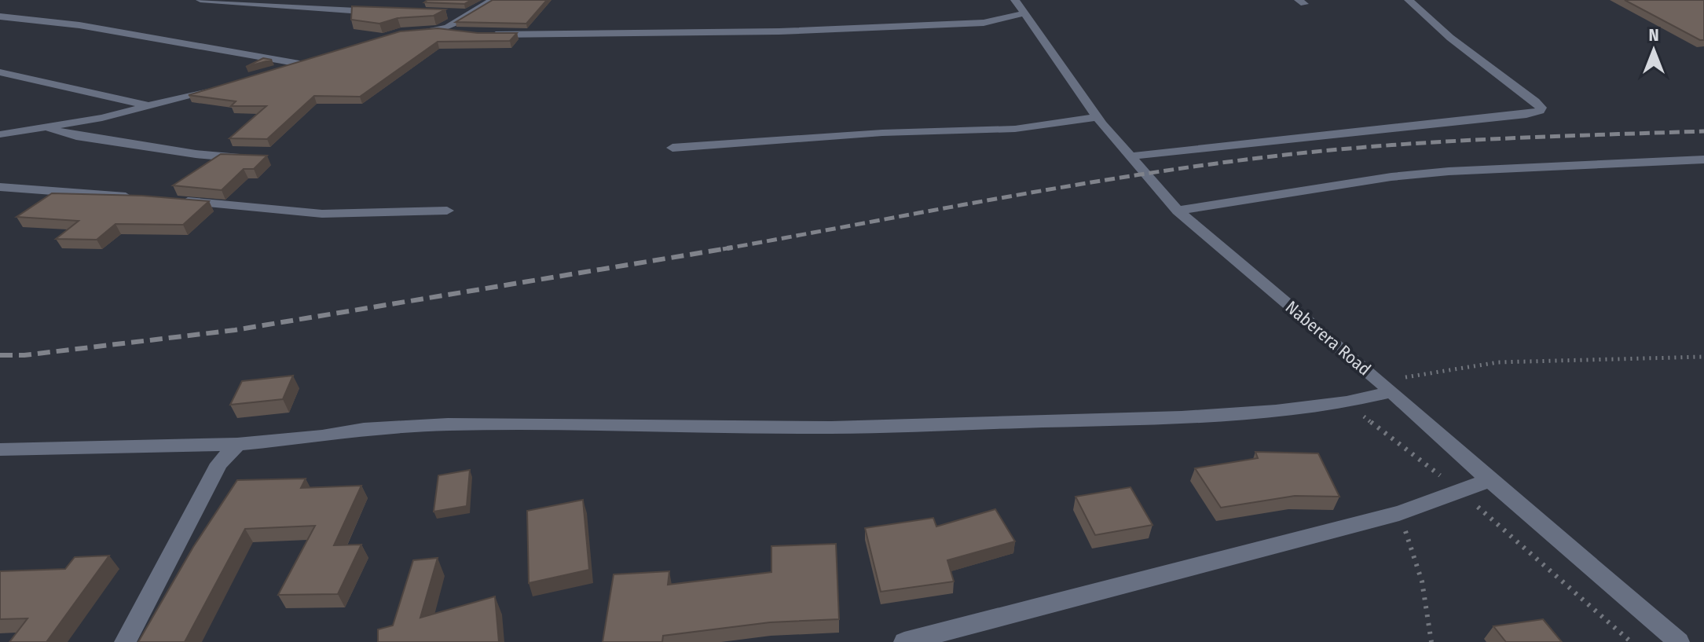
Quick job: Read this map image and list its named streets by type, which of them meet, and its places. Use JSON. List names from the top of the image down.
{
  "streets": {
    "street": ["Naberera Road"]
  },
  "north": "top"
}
